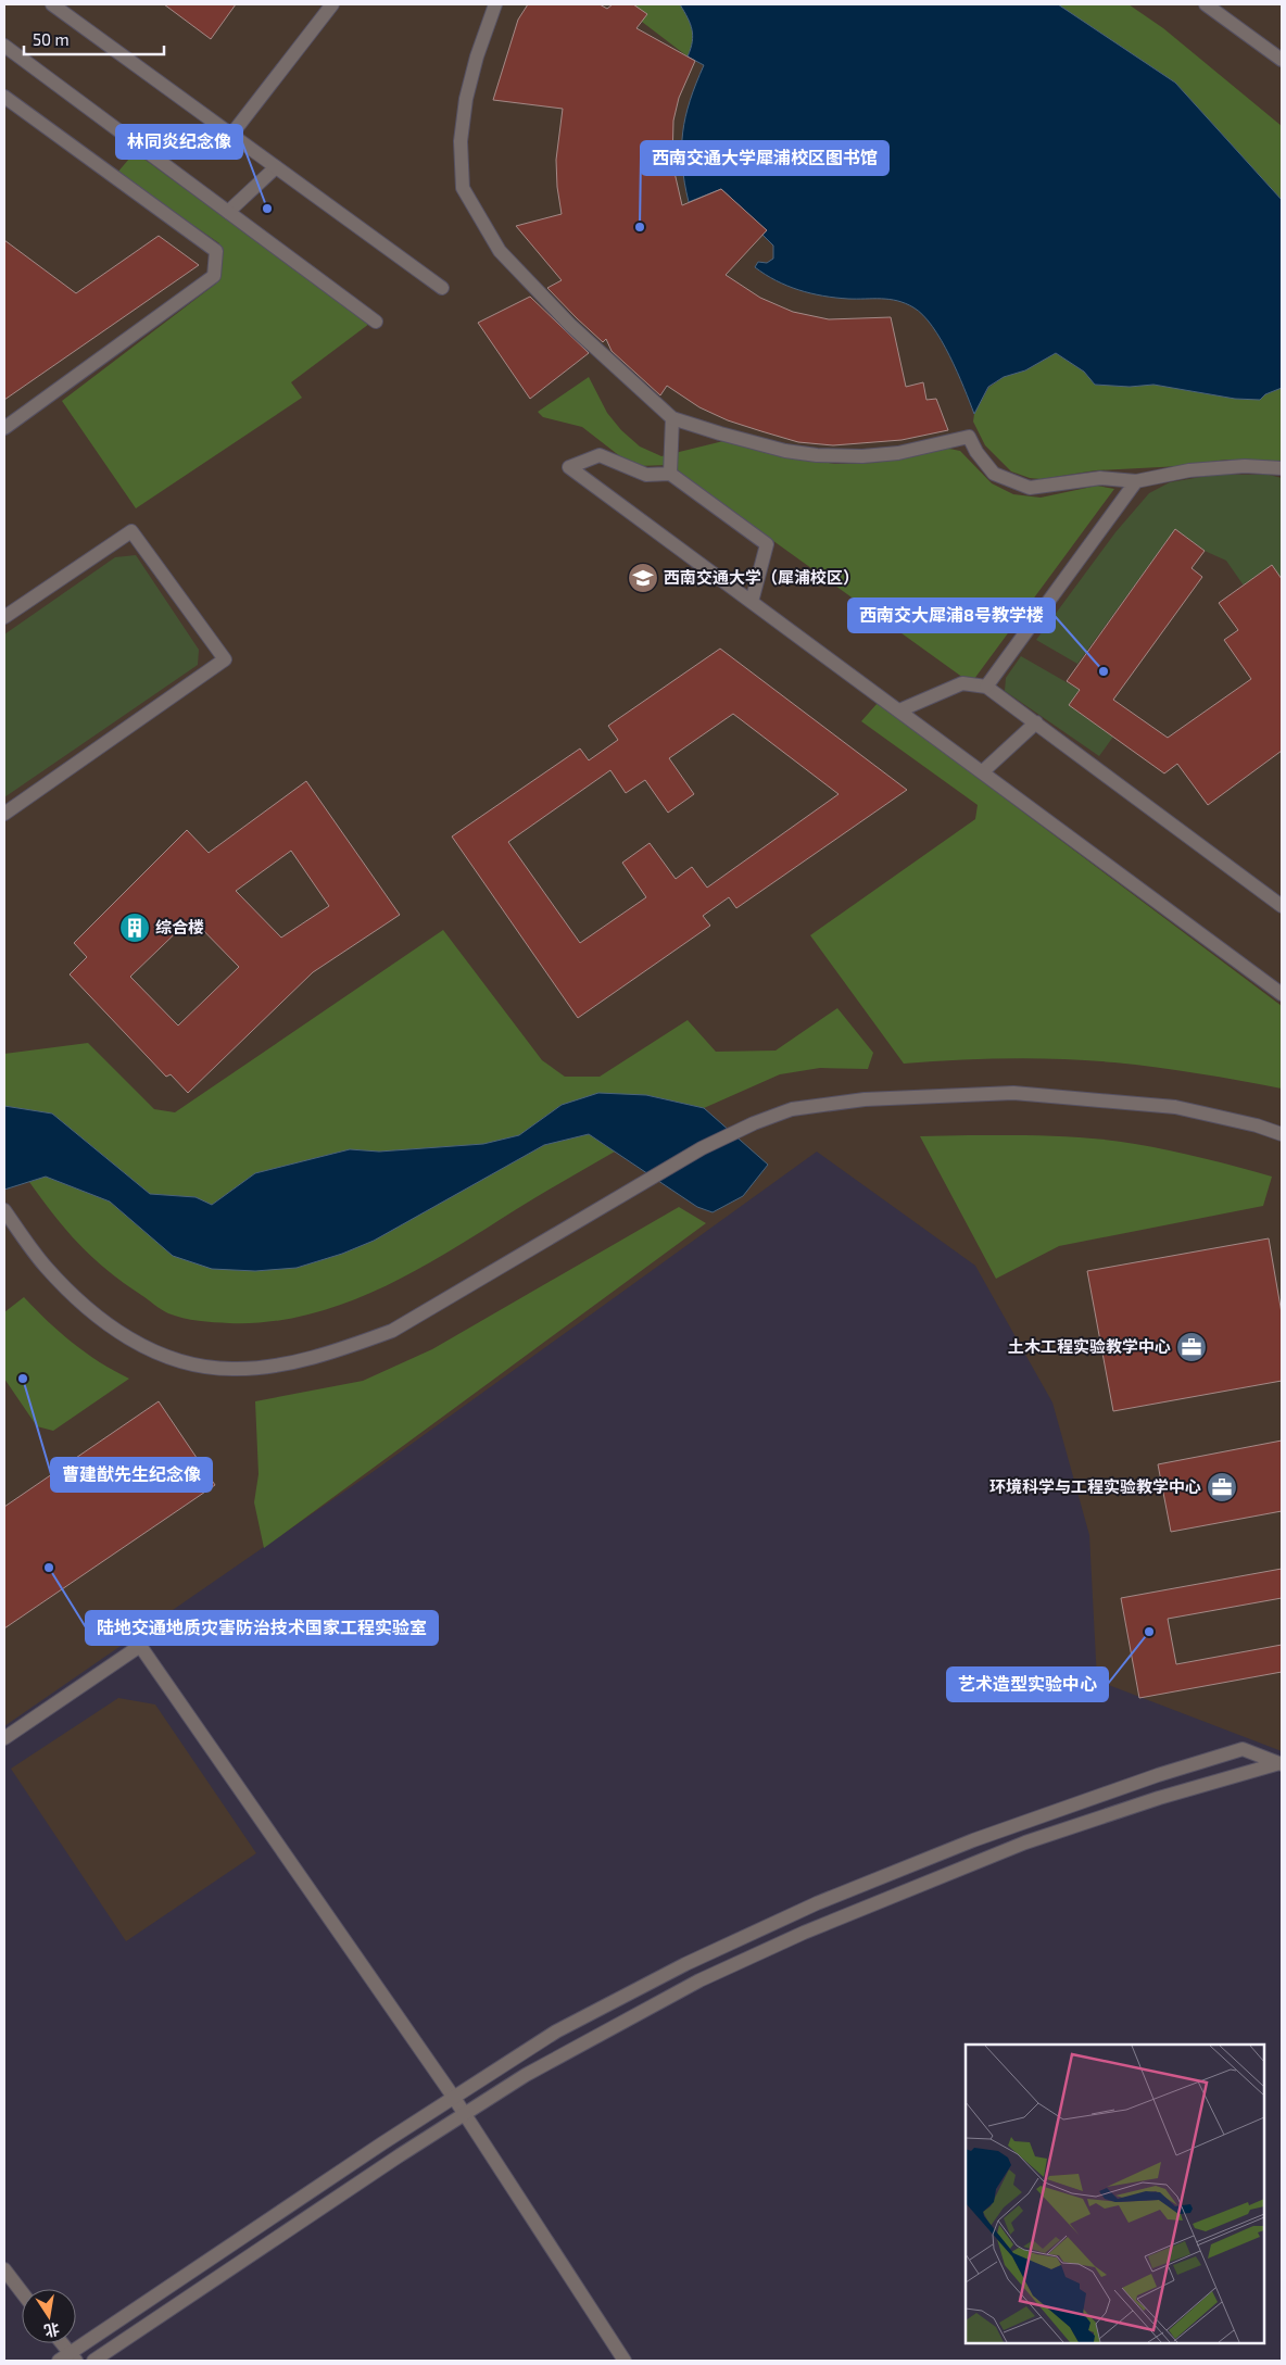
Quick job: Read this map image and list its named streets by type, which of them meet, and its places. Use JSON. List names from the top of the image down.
{
  "places": {
    "other": [
      "林同炎纪念像",
      "西南交通大学犀浦校区图书馆",
      "西南交大犀浦8号教学楼",
      "曹建猷先生纪念像",
      "陆地交通地质灾害防治技术国家工程实验室",
      "艺术造型实验中心"
    ],
    "school or university": ["西南交通大学（犀浦校区）"],
    "building": ["综合楼"],
    "office": ["土木工程实验教学中心", "环境科学与工程实验教学中心"]
  },
  "scale_bar": "50 m",
  "north": "bottom"
}
